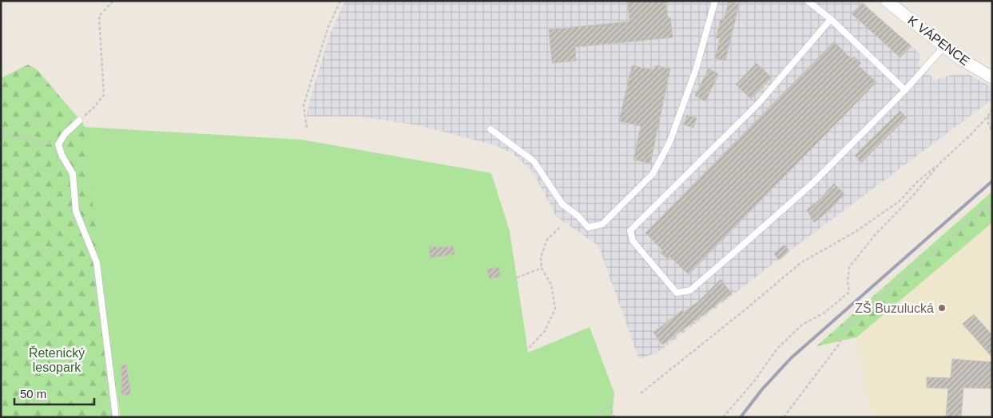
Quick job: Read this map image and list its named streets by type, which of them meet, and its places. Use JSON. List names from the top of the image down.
{
  "streets": {
    "street": ["K VÁPENCE"]
  },
  "parks": ["Řetenický lesopark"],
  "places": ["ZŠ Buzulucká"],
  "scale_bar": "50 m"
}
